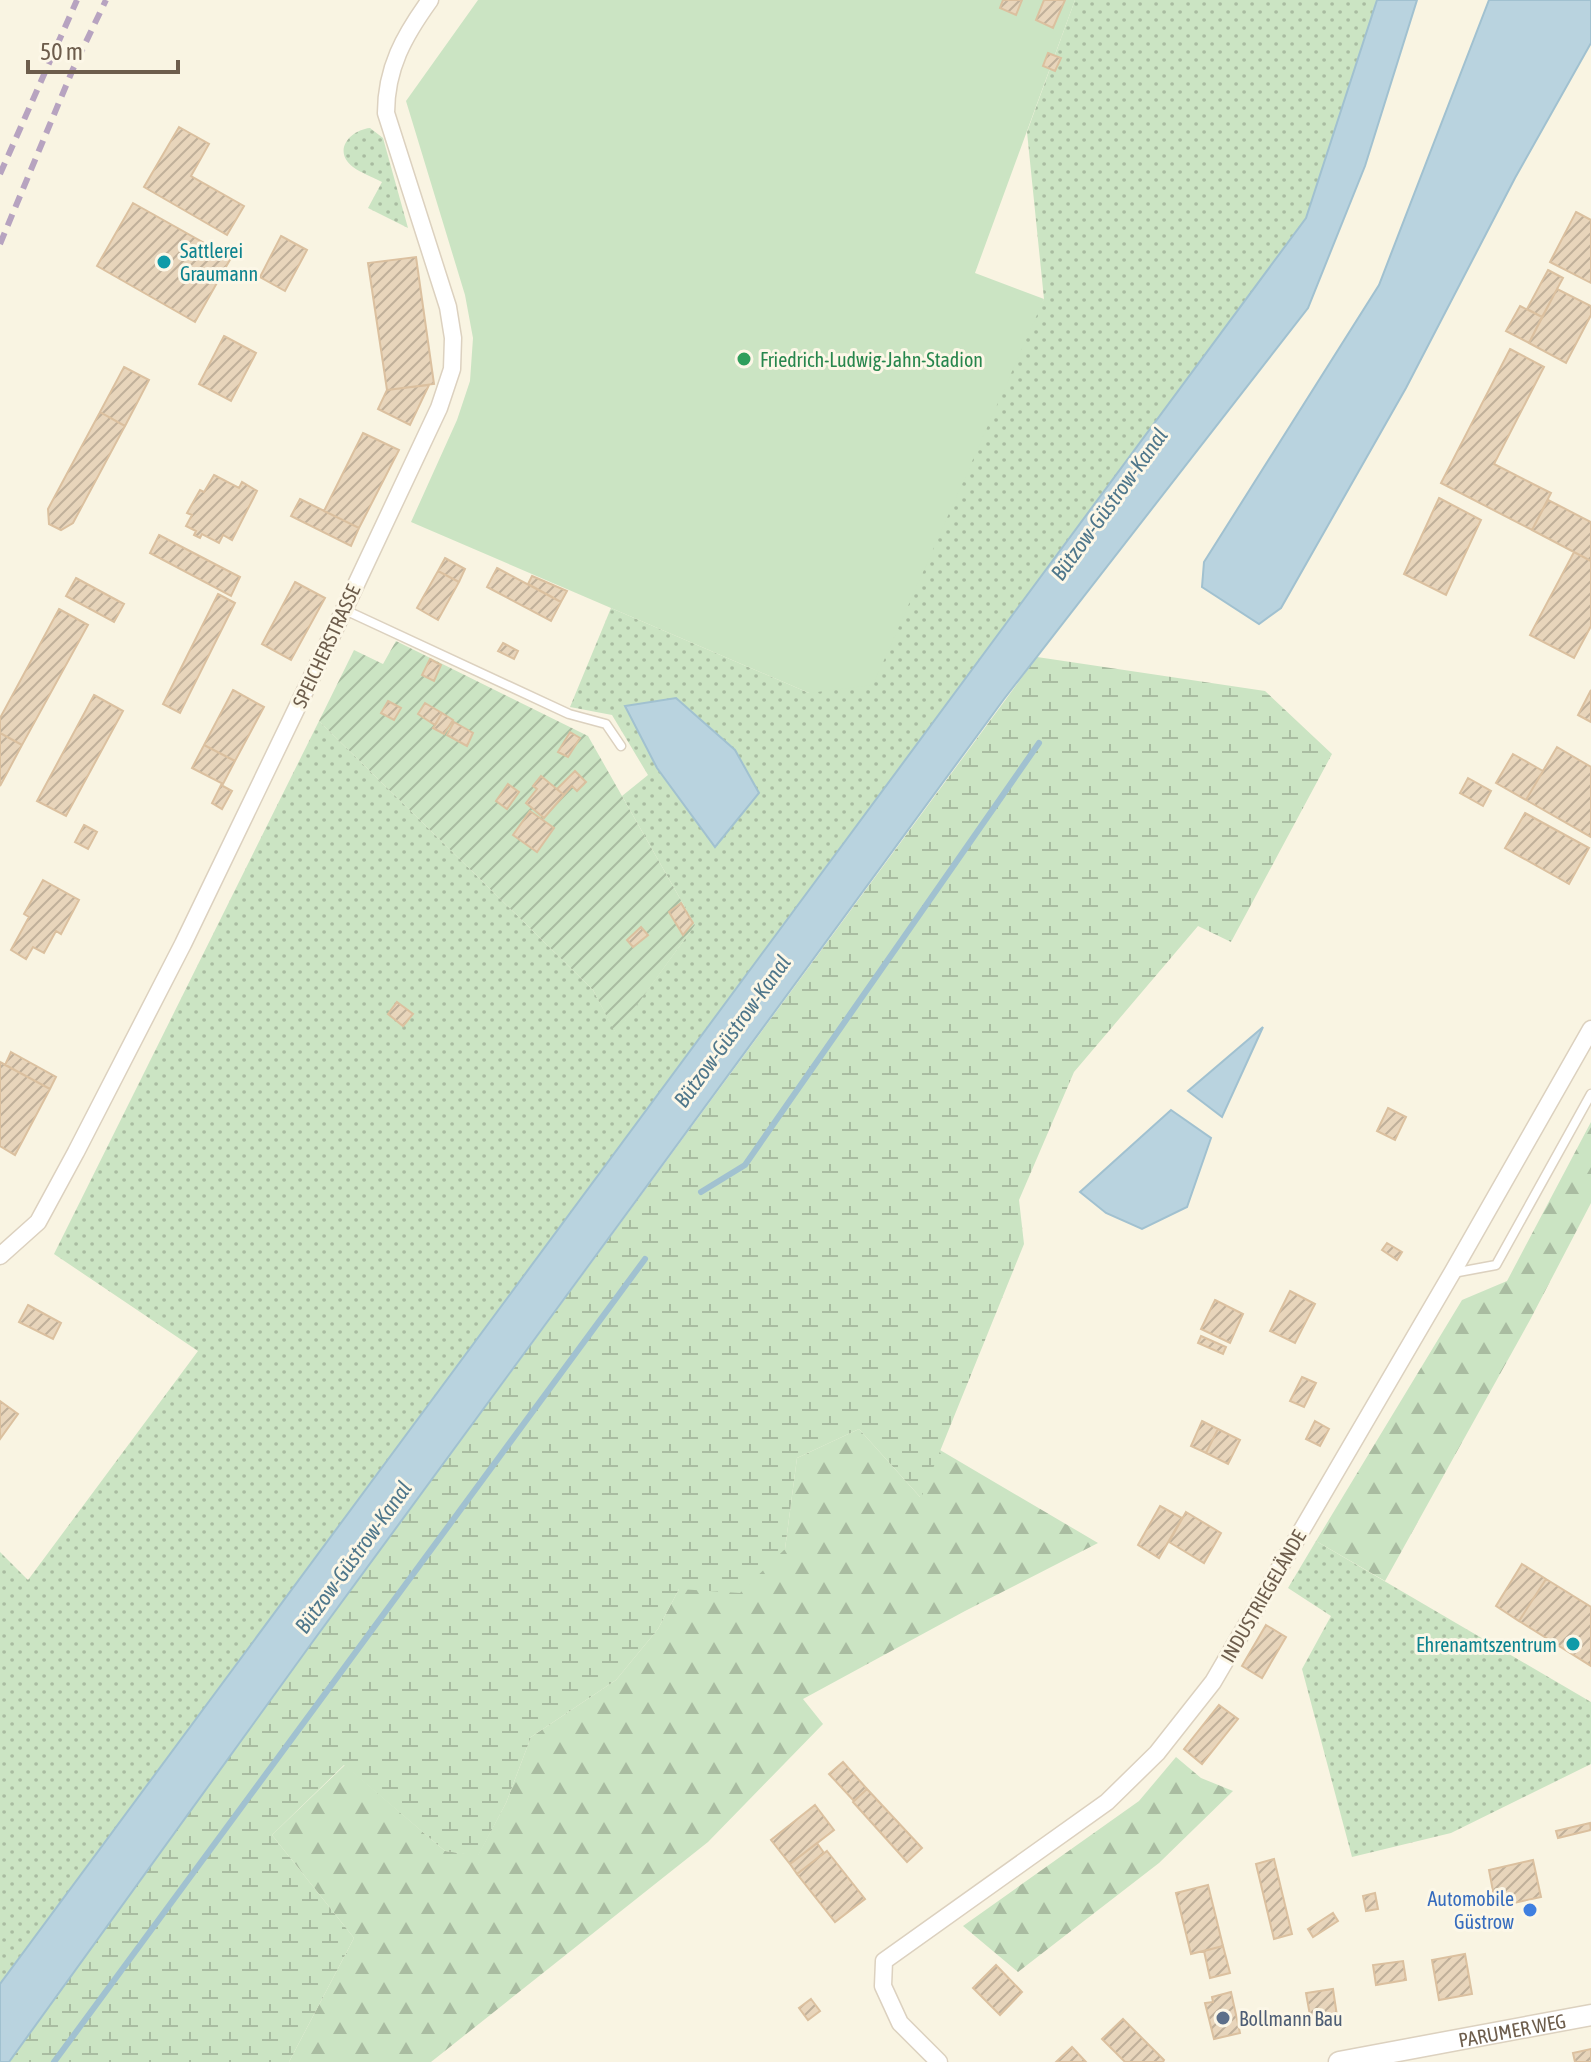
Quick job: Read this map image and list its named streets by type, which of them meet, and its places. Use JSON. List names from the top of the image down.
{
  "streets": {
    "street": ["SPEICHERSTRASSE", "INDUSTRIEGELÄNDE", "PARUMER WEG"]
  },
  "water": ["Bützow-Güstrow-Kanal"],
  "places": [
    "Sattlerei Graumann",
    "Friedrich-Ludwig-Jahn-Stadion",
    "Ehrenamtszentrum",
    "Automobile Güstrow",
    "Bollmann Bau"
  ],
  "scale_bar": "50 m"
}
